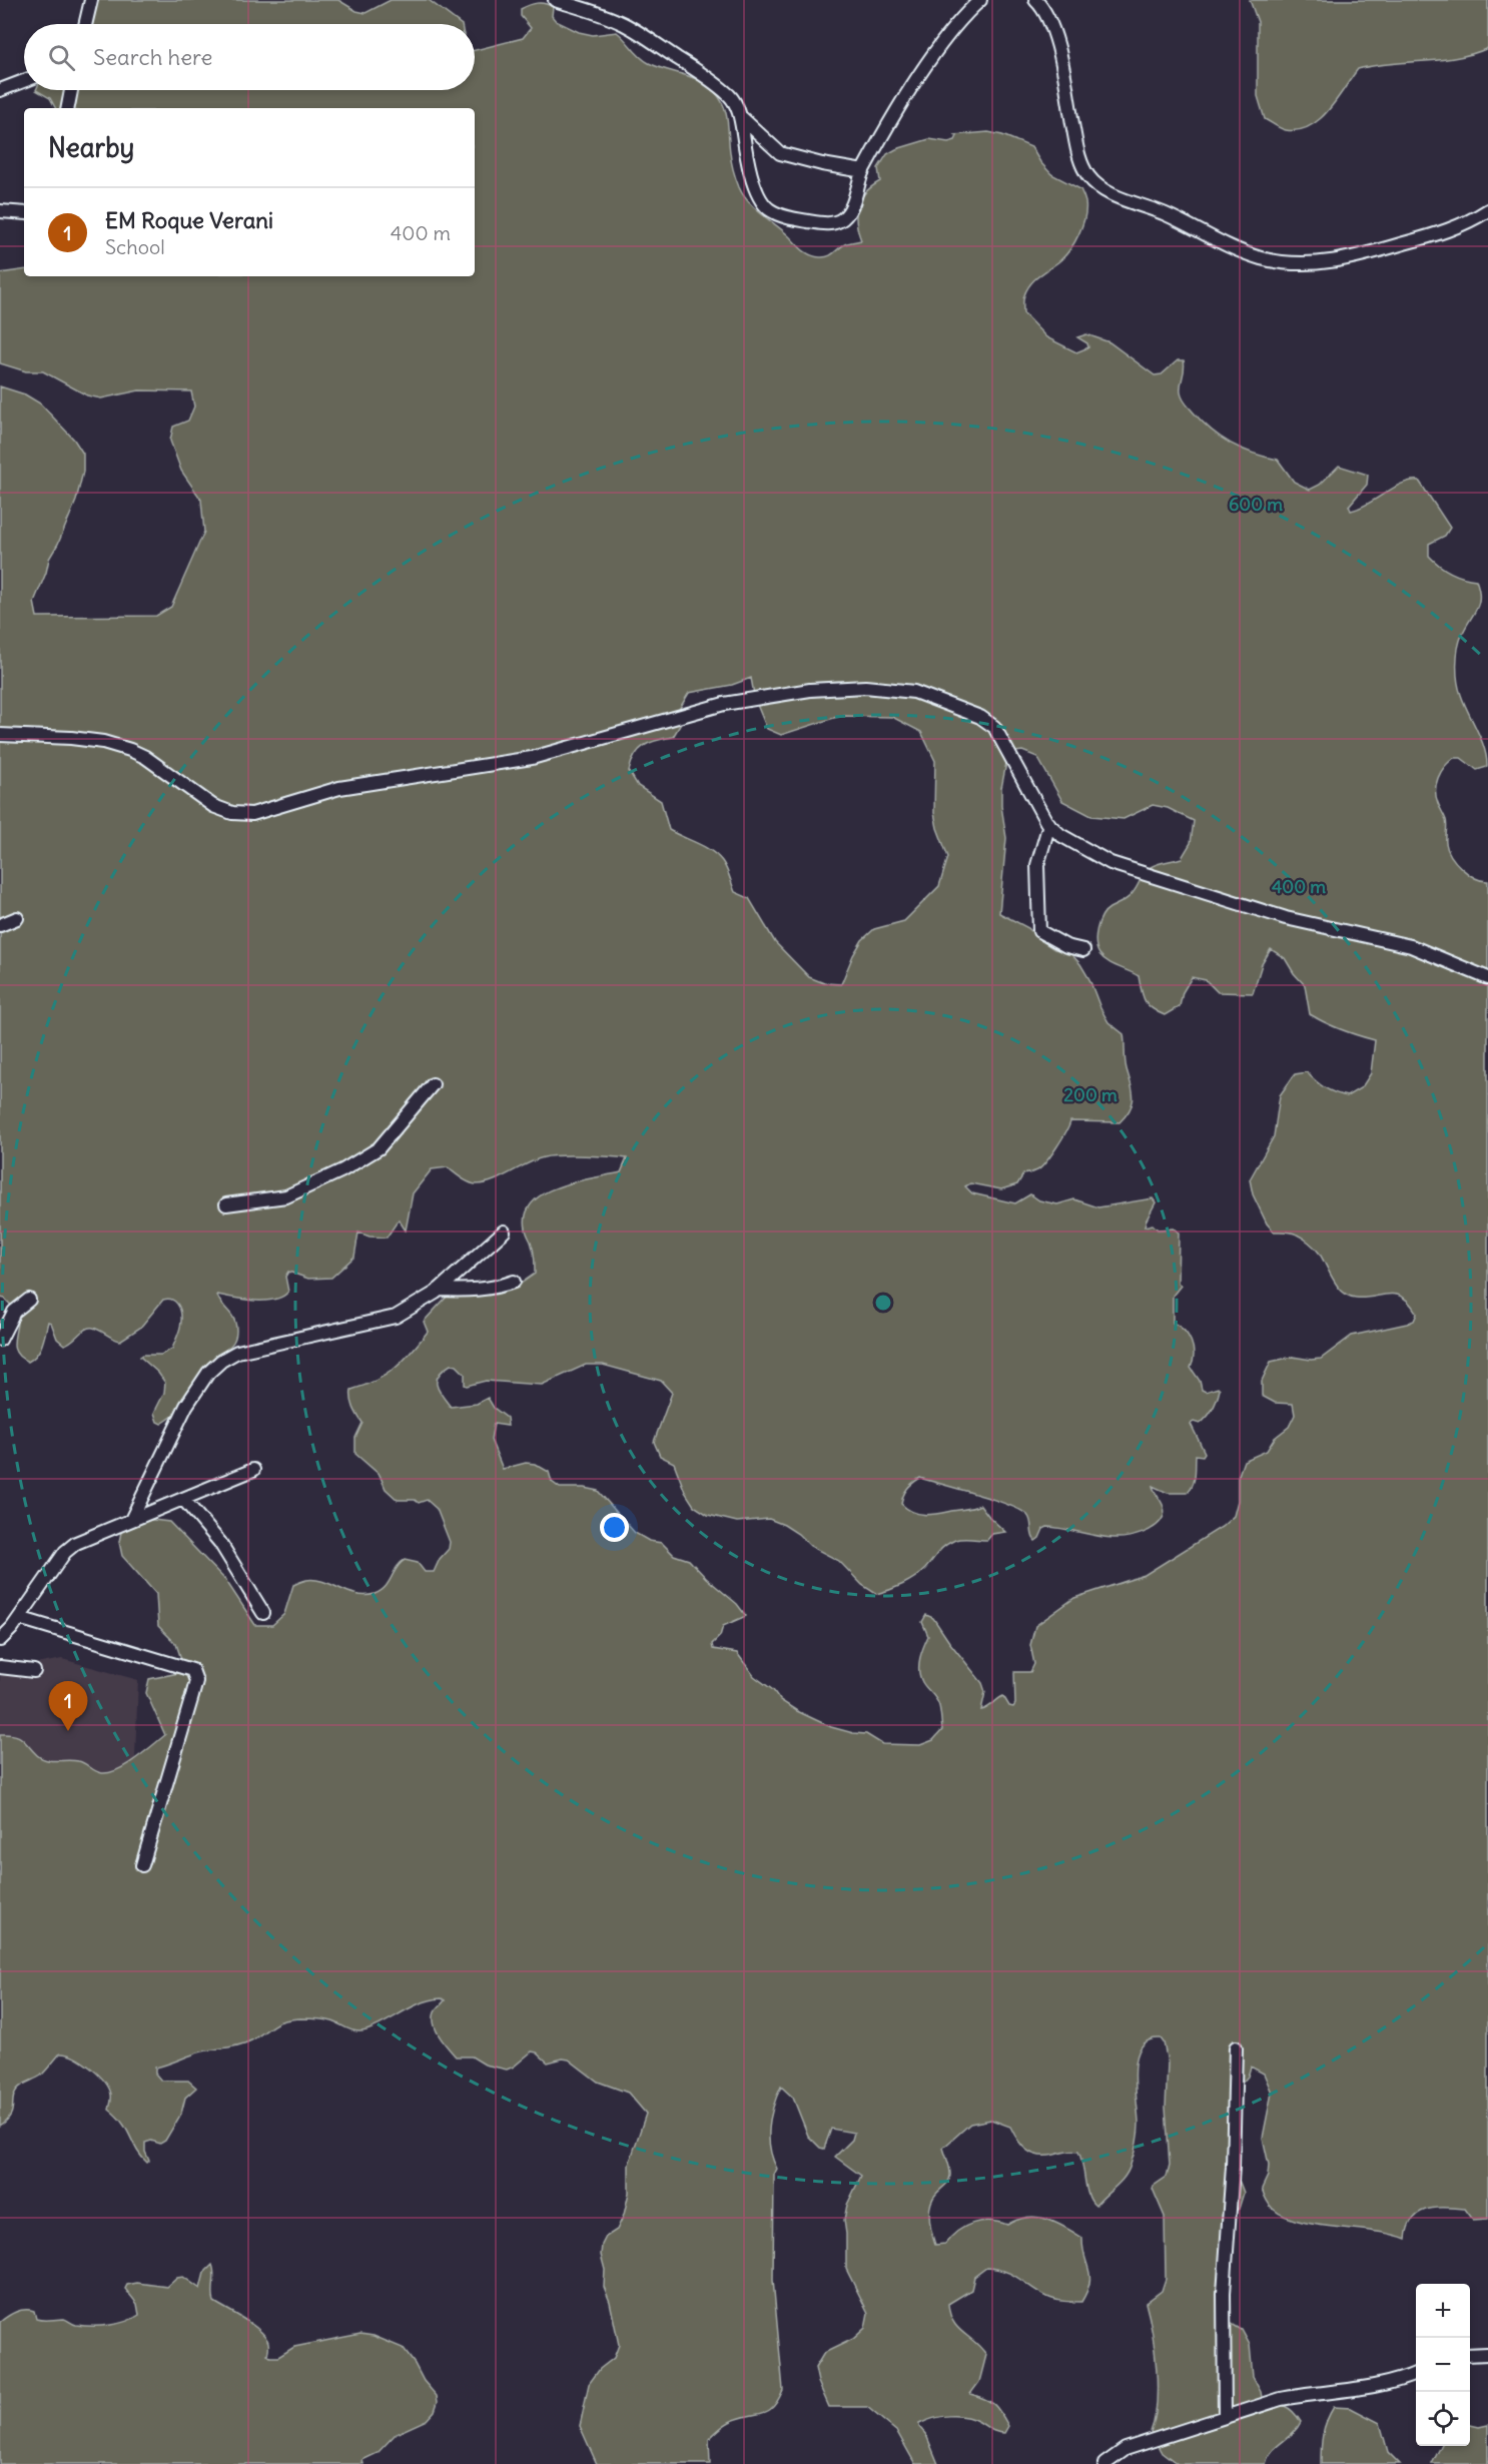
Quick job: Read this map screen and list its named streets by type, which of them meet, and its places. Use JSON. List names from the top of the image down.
{
  "page": {
    "search": "Search here",
    "heading": "Nearby",
    "list": [
      {
        "mark": "1",
        "name": "EM Roque Verani",
        "note": "School",
        "value": "400 m"
      }
    ],
    "pins": "1",
    "map_buttons": ["+", "−"]
  },
  "rings": ["600 m", "400 m", "200 m"]
}
